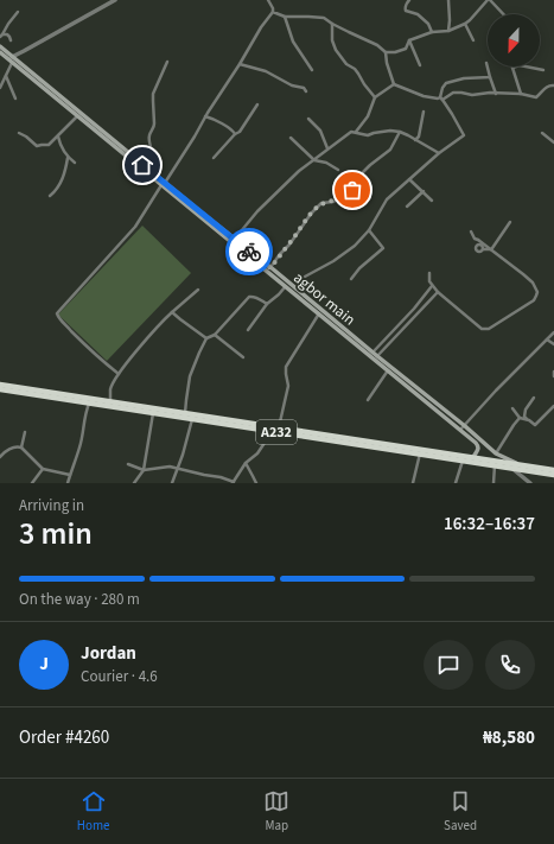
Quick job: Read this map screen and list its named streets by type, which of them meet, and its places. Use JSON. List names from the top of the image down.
{
  "streets": {
    "highway": ["A232"],
    "main road": ["agbor main"]
  },
  "north": "bottom",
  "page": {
    "heading": ["3 min", "Arriving in", "16:32–16:37"],
    "panel": [
      "Jordan",
      "Courier · 4.6",
      "Order #4260",
      "₦8,580"
    ],
    "bar": "On the way · 280 m",
    "round": "J",
    "tabs": ["Home", "Map", "Saved"]
  }
}
